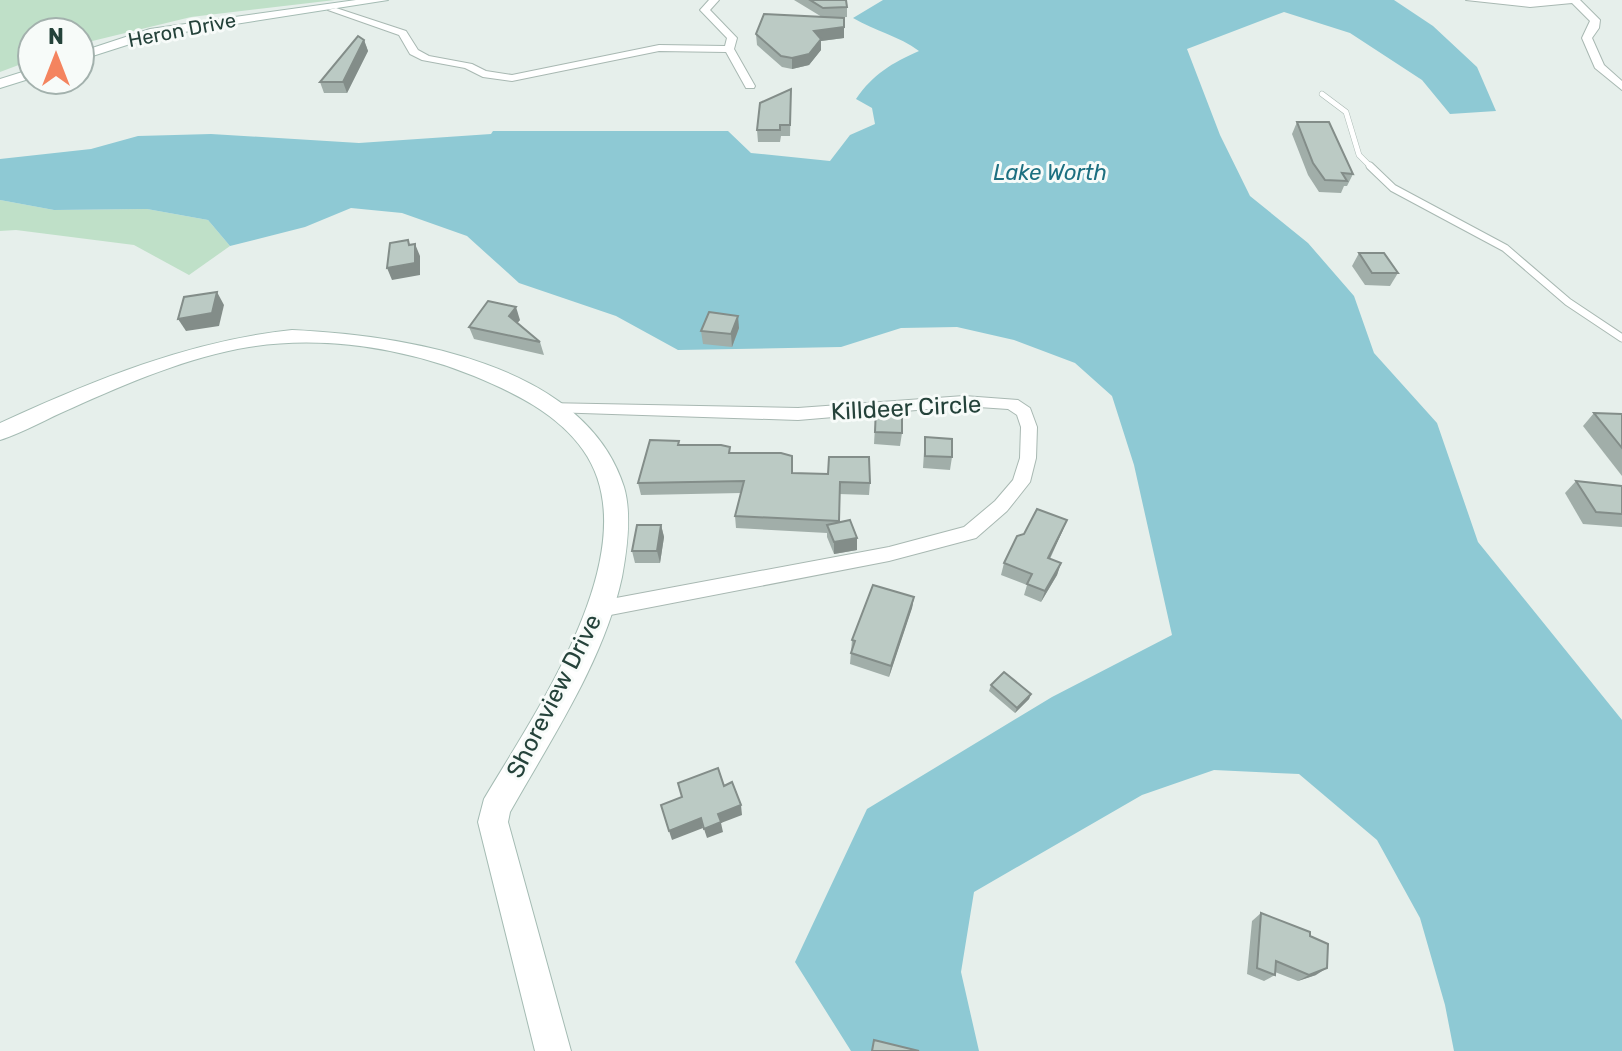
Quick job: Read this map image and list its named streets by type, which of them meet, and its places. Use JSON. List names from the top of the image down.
{
  "streets": {
    "street": ["Heron Drive", "Killdeer Circle", "Shoreview Drive"]
  },
  "crossings": [
    ["Killdeer Circle", "Shoreview Drive"]
  ],
  "water": ["Lake Worth"],
  "north": "top"
}
